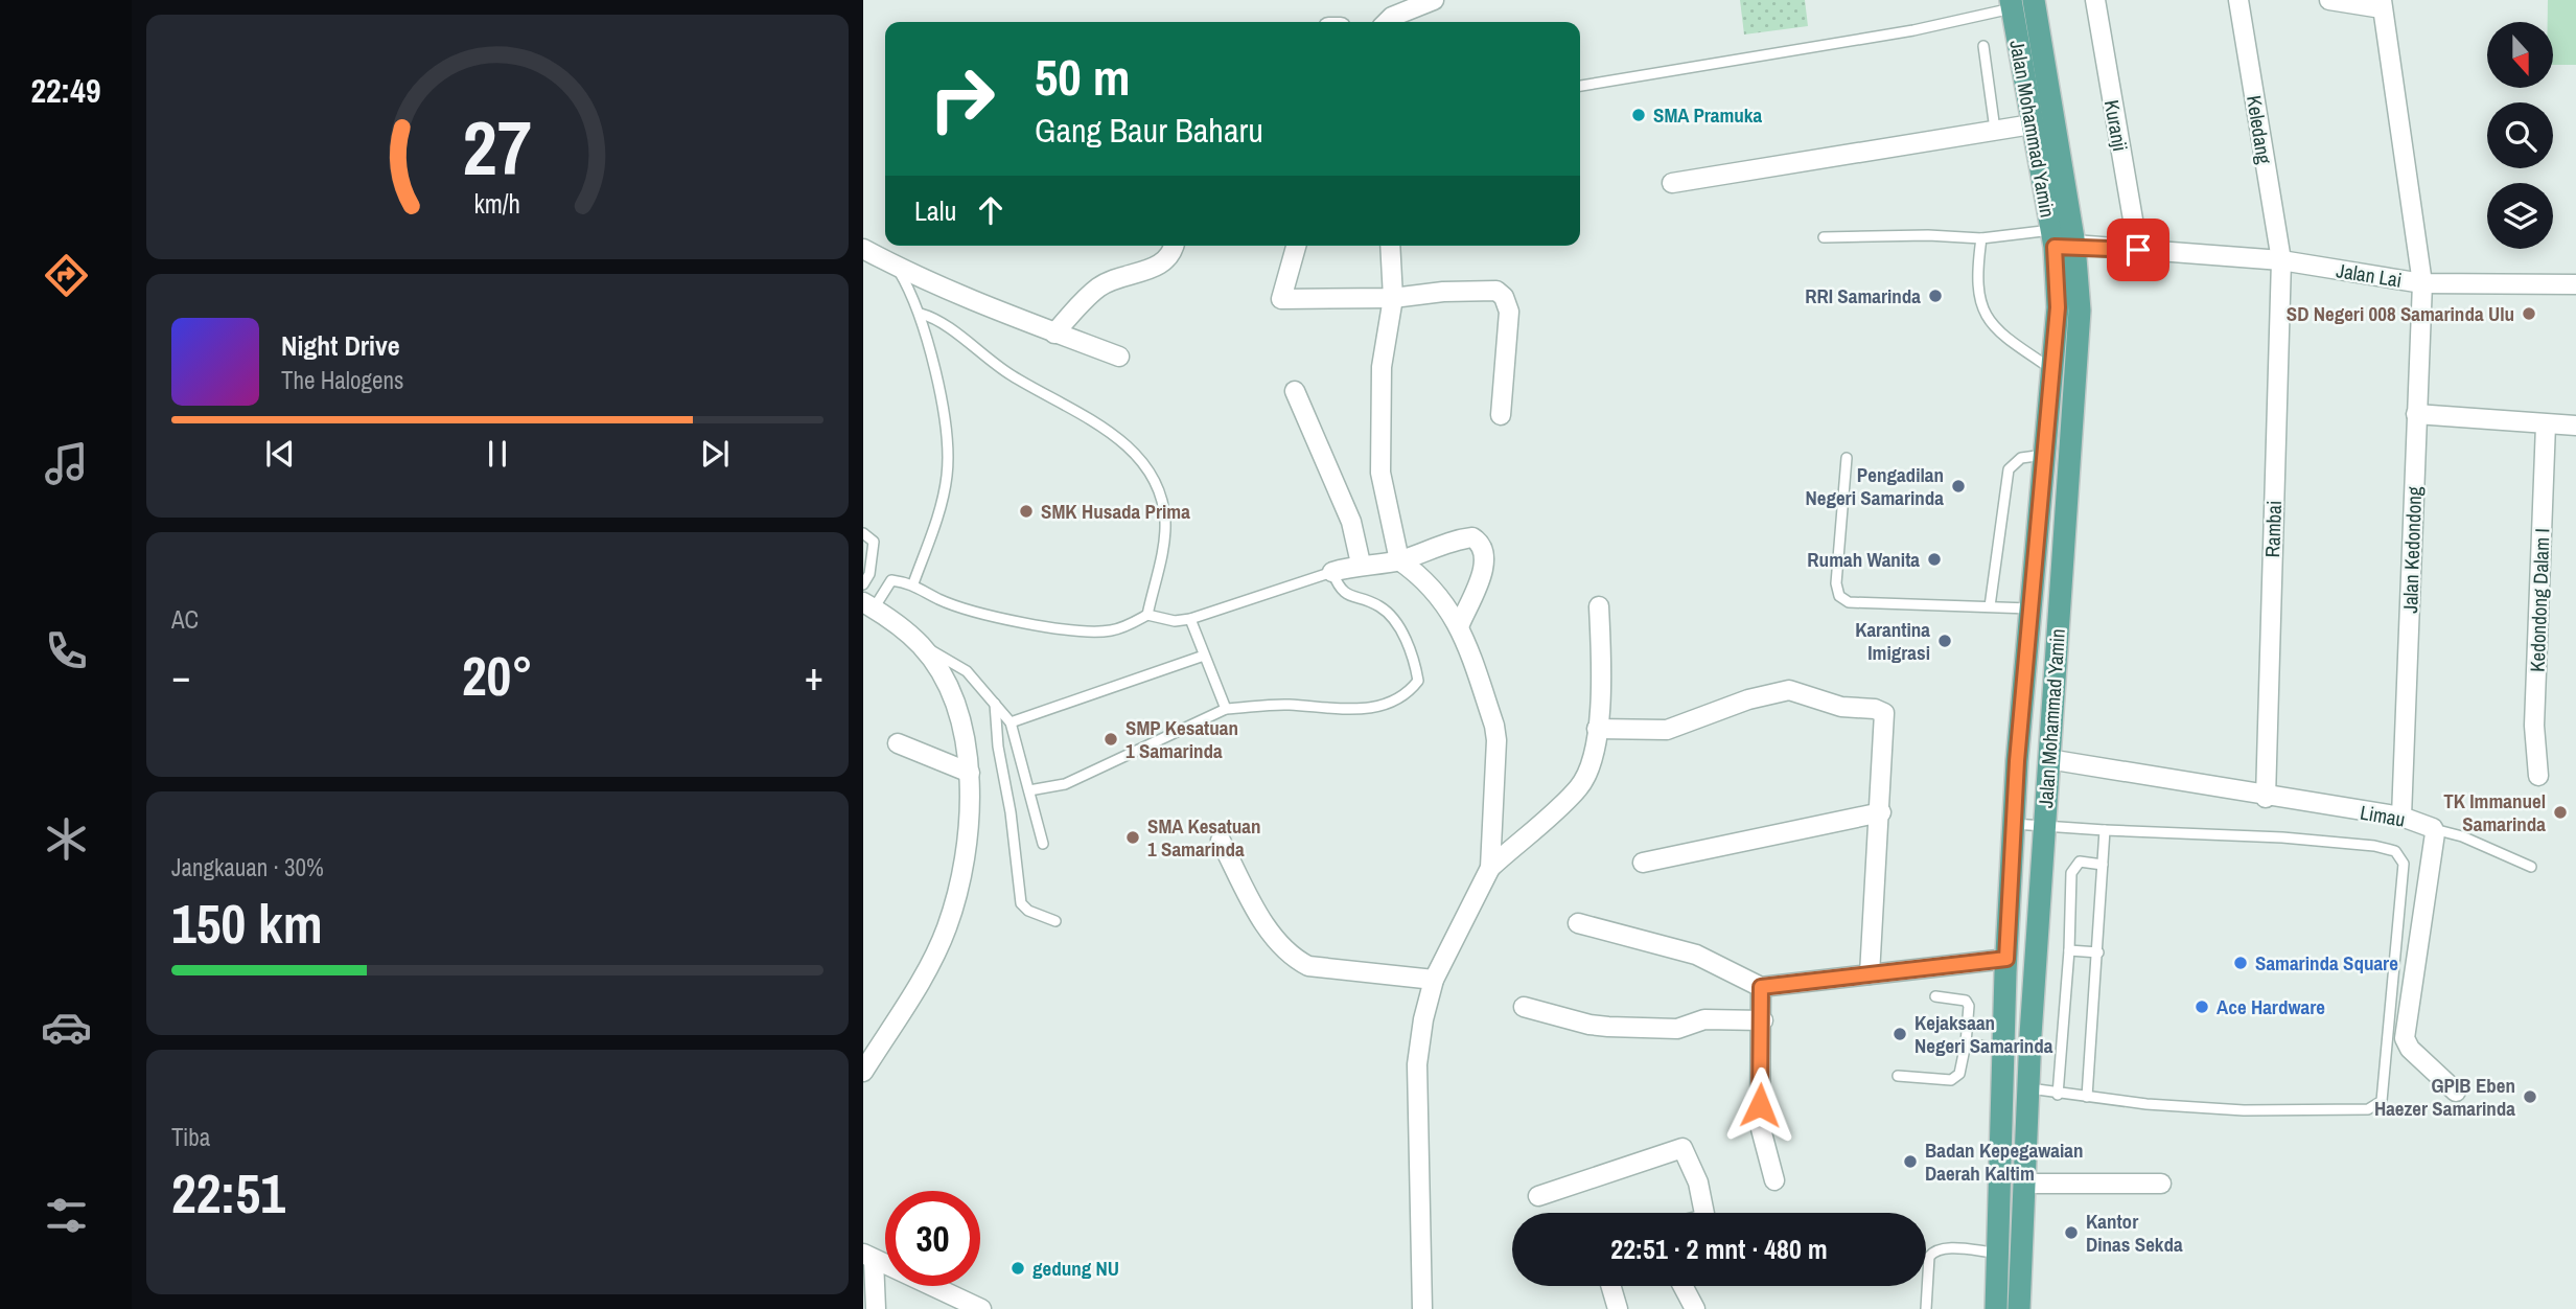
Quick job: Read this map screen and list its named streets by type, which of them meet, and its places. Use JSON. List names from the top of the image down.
{
  "streets": {
    "main road": ["Jalan Mohammad Yamin"],
    "street": [
      "Kuranji",
      "Keledang",
      "Jalan Lai",
      "Rambai",
      "Jalan Kedondong",
      "Kedondong Dalam I",
      "Limau"
    ]
  },
  "crossings": [
    ["Kuranji", "Jalan Lai"],
    ["Jalan Mohammad Yamin", "Jalan Lai"],
    ["Jalan Mohammad Yamin", "Limau"],
    ["Keledang", "Jalan Lai"],
    ["Keledang", "Rambai"],
    ["Jalan Lai", "Rambai"],
    ["Jalan Lai", "Jalan Kedondong"],
    ["Rambai", "Limau"],
    ["Jalan Kedondong", "Limau"]
  ],
  "places": [
    "SMA Pramuka",
    "RRI Samarinda",
    "SD Negeri 008 Samarinda Ulu",
    "Pengadilan Negeri Samarinda",
    "SMK Husada Prima",
    "Rumah Wanita",
    "Karantina Imigrasi",
    "SMP Kesatuan 1 Samarinda",
    "TK Immanuel Samarinda",
    "SMA Kesatuan 1 Samarinda",
    "Samarinda Square",
    "Ace Hardware",
    "Kejaksaan Negeri Samarinda",
    "GPIB Eben Haezer Samarinda",
    "Badan Kepegawaian Daerah Kaltim",
    "Kantor Dinas Sekda",
    "gedung NU"
  ],
  "north": "bottom",
  "page": {
    "tabs": "22:49",
    "turn": ["50 m", "Gang Baur Baharu"],
    "then": "Lalu",
    "song": ["Night Drive", "The Halogens"],
    "tile": [
      "AC",
      ["Jangkauan · 30%", "150 km"],
      ["Tiba", "22:51"]
    ],
    "heat": ["−", "20°", "+"],
    "limit": "30",
    "trip": "22:51 · 2 mnt · 480 m",
    "gauge": ["27", "km/h"]
  }
}
